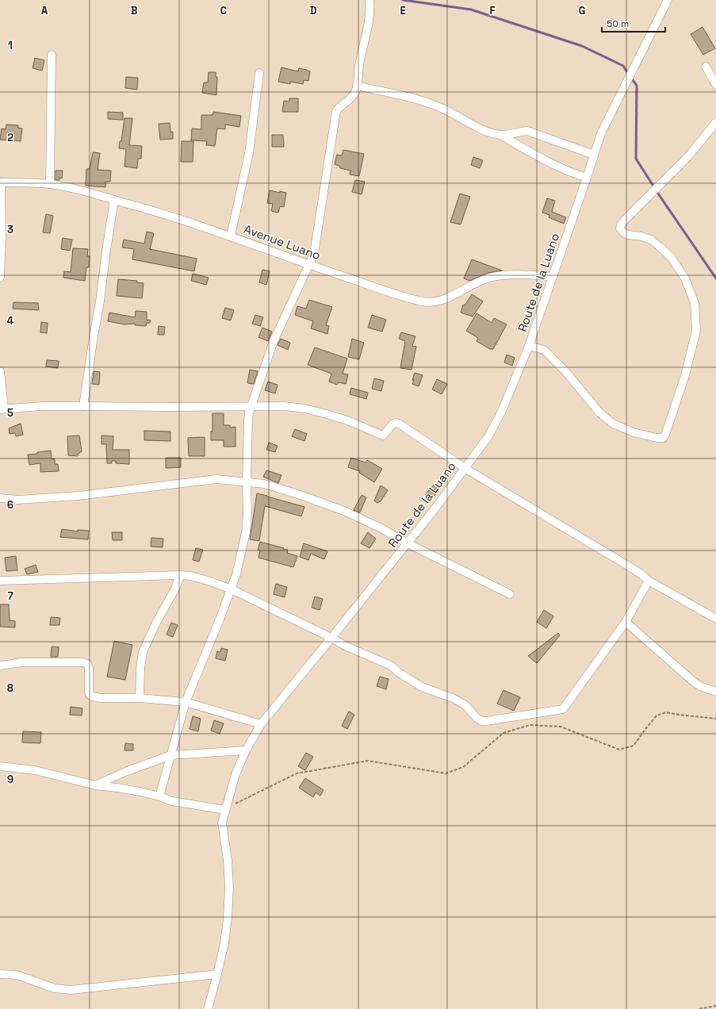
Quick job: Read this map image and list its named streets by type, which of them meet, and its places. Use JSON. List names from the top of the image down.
{
  "streets": {
    "street": ["Avenue Luano", "Route de la Luano"]
  },
  "crossings": [
    ["Avenue Luano", "Route de la Luano"]
  ],
  "scale_bar": "50 m",
  "grid": {
    "columns": [
      "A",
      "B",
      "C",
      "D",
      "E",
      "F",
      "G"
    ],
    "rows": [
      "1",
      "2",
      "3",
      "4",
      "5",
      "6",
      "7",
      "8",
      "9"
    ]
  }
}
